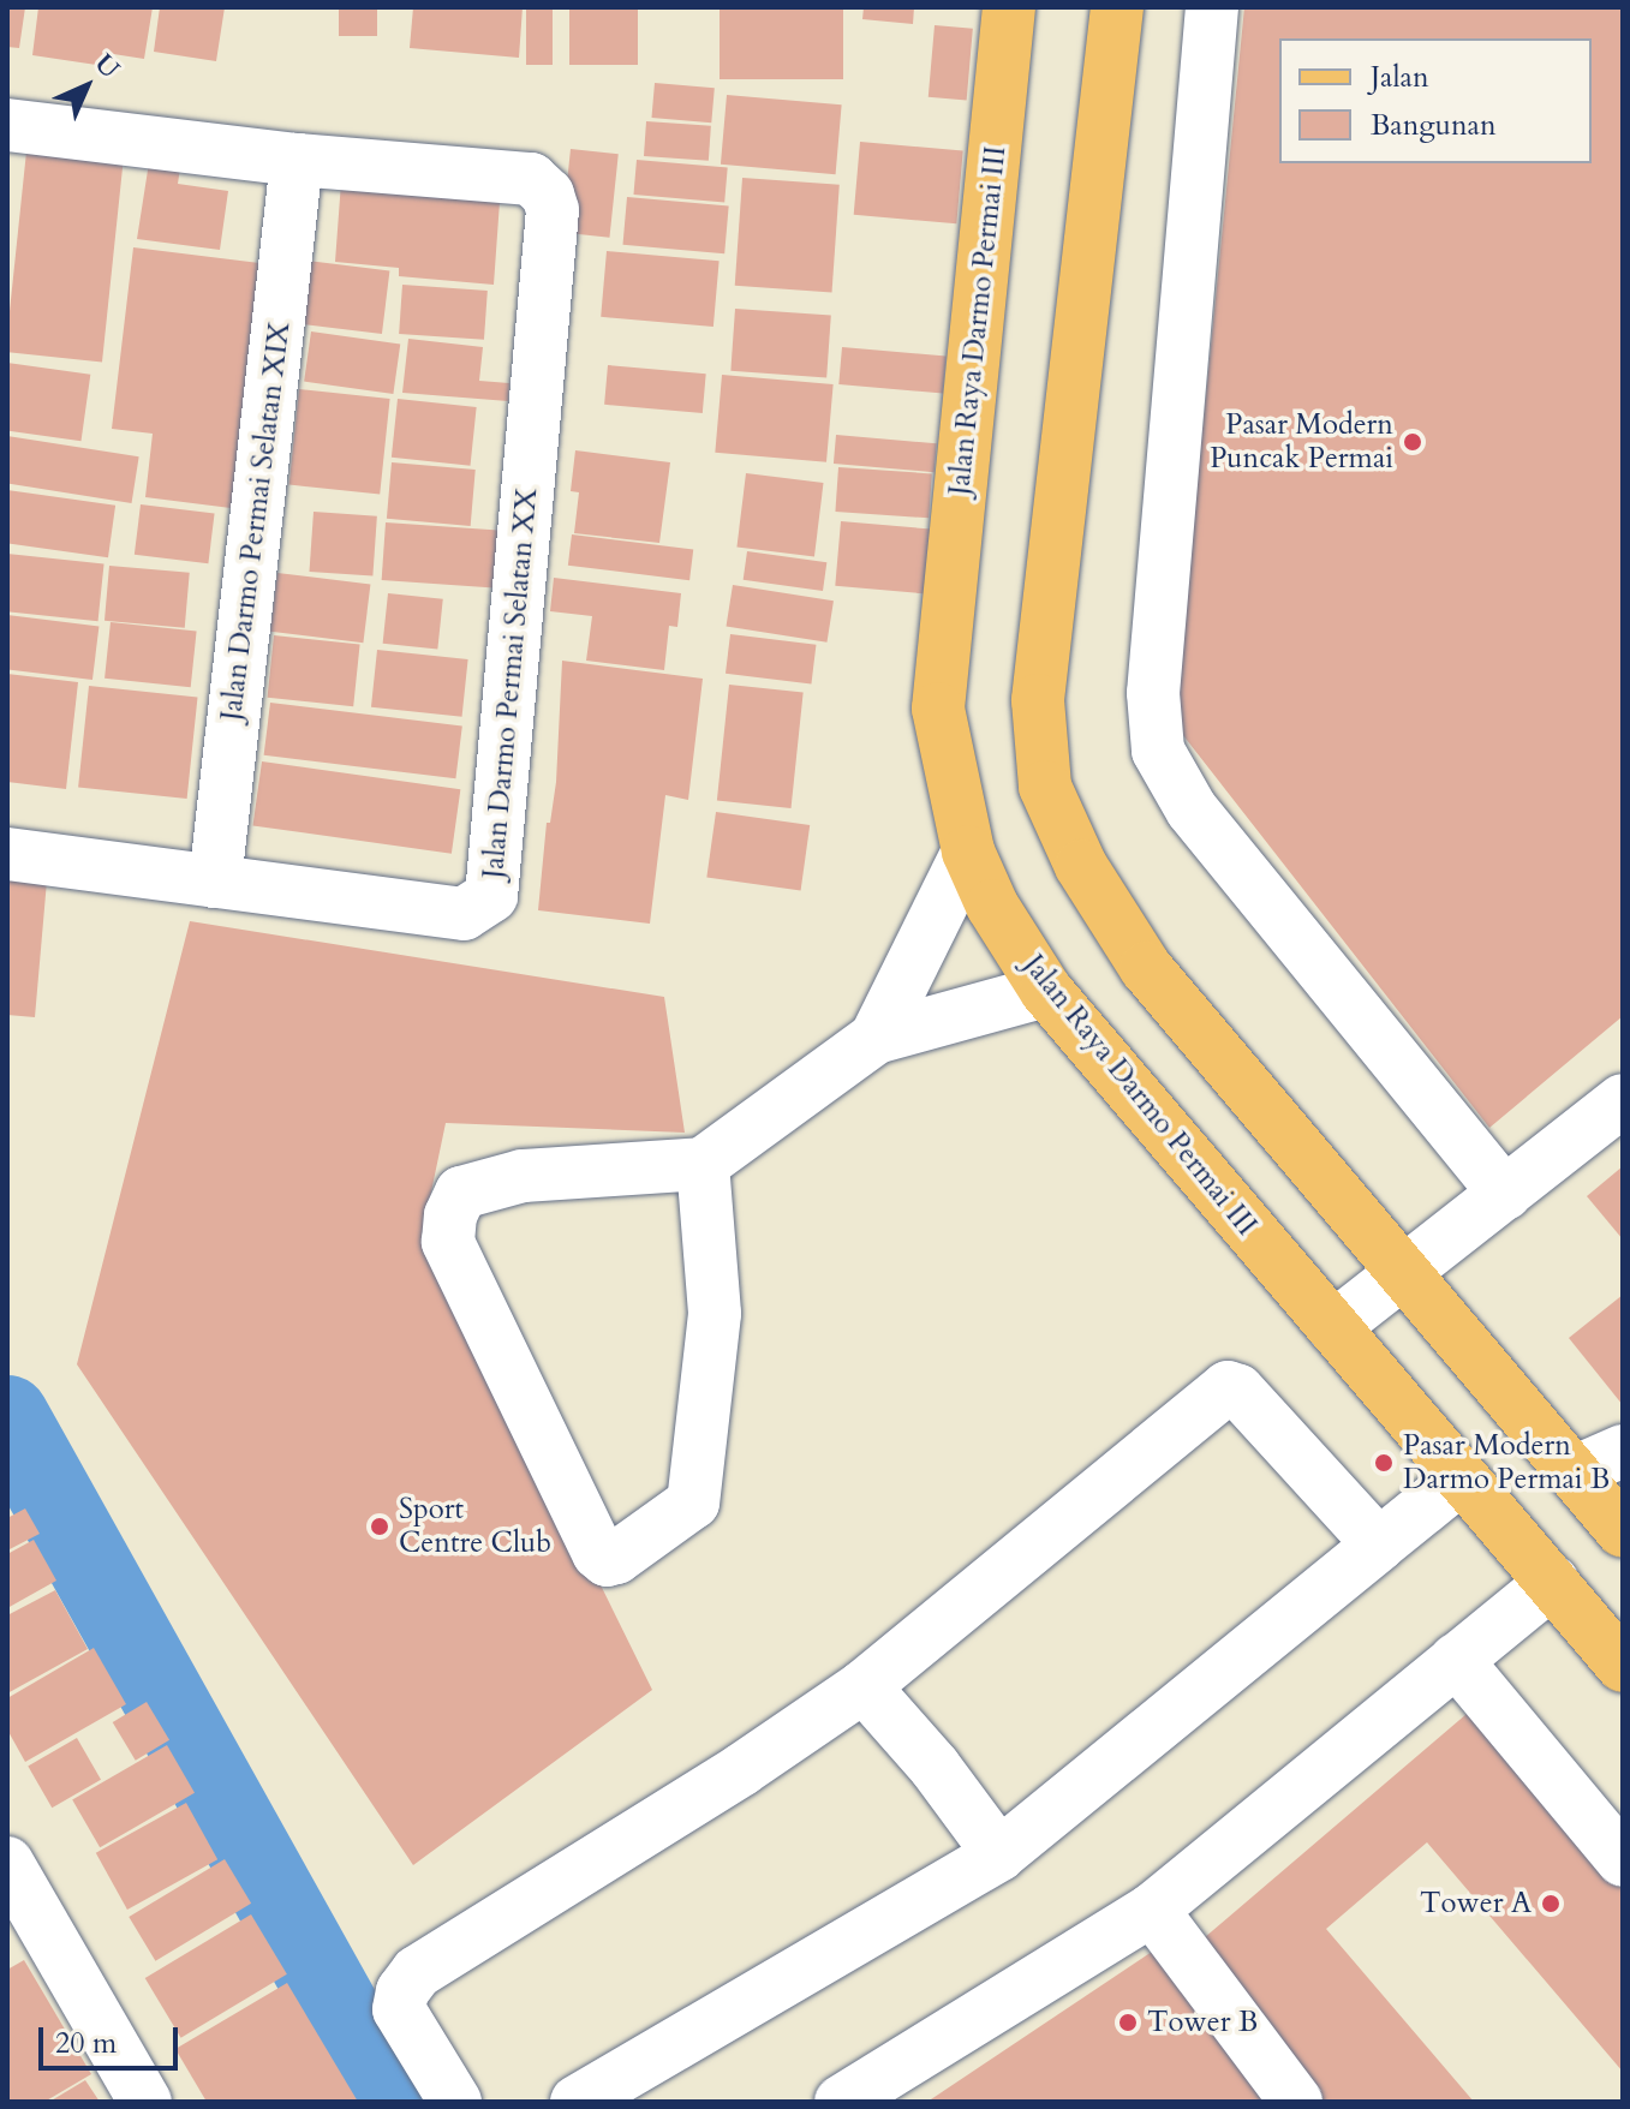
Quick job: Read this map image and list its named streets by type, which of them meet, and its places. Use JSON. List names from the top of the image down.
{
  "streets": {
    "main road": ["Jalan Raya Darmo Permai III"],
    "street": ["Jalan Darmo Permai Selatan XIX", "Jalan Darmo Permai Selatan XX"]
  },
  "crossings": [
    ["Jalan Darmo Permai Selatan XIX", "Jalan Darmo Permai Selatan XX"]
  ],
  "places": [
    "Pasar Modern Puncak Permai",
    "Pasar Modern Darmo Permai B",
    "Sport Centre Club",
    "Tower A",
    "Tower B"
  ],
  "legend": ["Jalan", "Bangunan"],
  "scale_bar": "20 m",
  "north": "top right"
}
